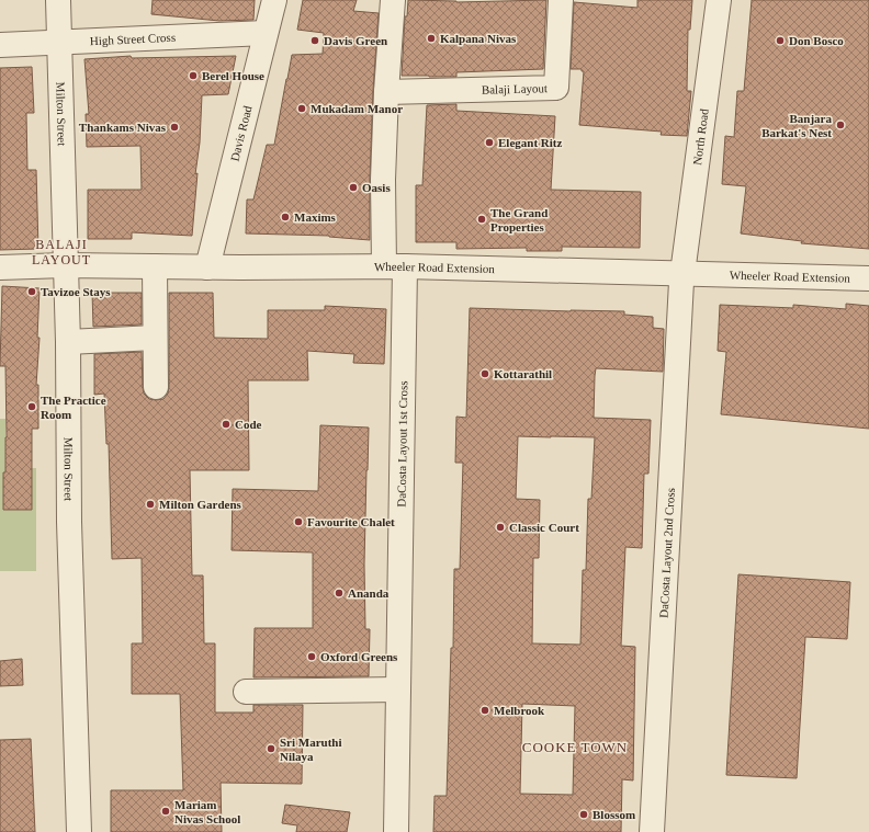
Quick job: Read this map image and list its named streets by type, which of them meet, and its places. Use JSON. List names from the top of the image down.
{
  "streets": {
    "street": [
      "High Street Cross",
      "Balaji Layout",
      "Milton Street",
      "Davis Road",
      "North Road",
      "Wheeler Road Extension",
      "DaCosta Layout 1st Cross",
      "DaCosta Layout 2nd Cross"
    ]
  },
  "crossings": [
    ["High Street Cross", "Milton Street"],
    ["High Street Cross", "Davis Road"],
    ["Milton Street", "Wheeler Road Extension"],
    ["Davis Road", "Wheeler Road Extension"],
    ["North Road", "Wheeler Road Extension"],
    ["North Road", "DaCosta Layout 2nd Cross"],
    ["Wheeler Road Extension", "DaCosta Layout 1st Cross"],
    ["Wheeler Road Extension", "DaCosta Layout 2nd Cross"]
  ],
  "districts": ["BALAJI LAYOUT", "COOKE TOWN"],
  "places": [
    "Kalpana Nivas",
    "Davis Green",
    "Don Bosco",
    "Berel House",
    "Mukadam Manor",
    "Banjara Barkat's Nest",
    "Thankams Nivas",
    "Elegant Ritz",
    "Oasis",
    "Maxims",
    "The Grand Properties",
    "Tavizoe Stays",
    "Kottarathil",
    "The Practice Room",
    "Code",
    "Milton Gardens",
    "Favourite Chalet",
    "Classic Court",
    "Ananda",
    "Oxford Greens",
    "Melbrook",
    "Sri Maruthi Nilaya",
    "Mariam Nivas School",
    "Blossom"
  ]
}
